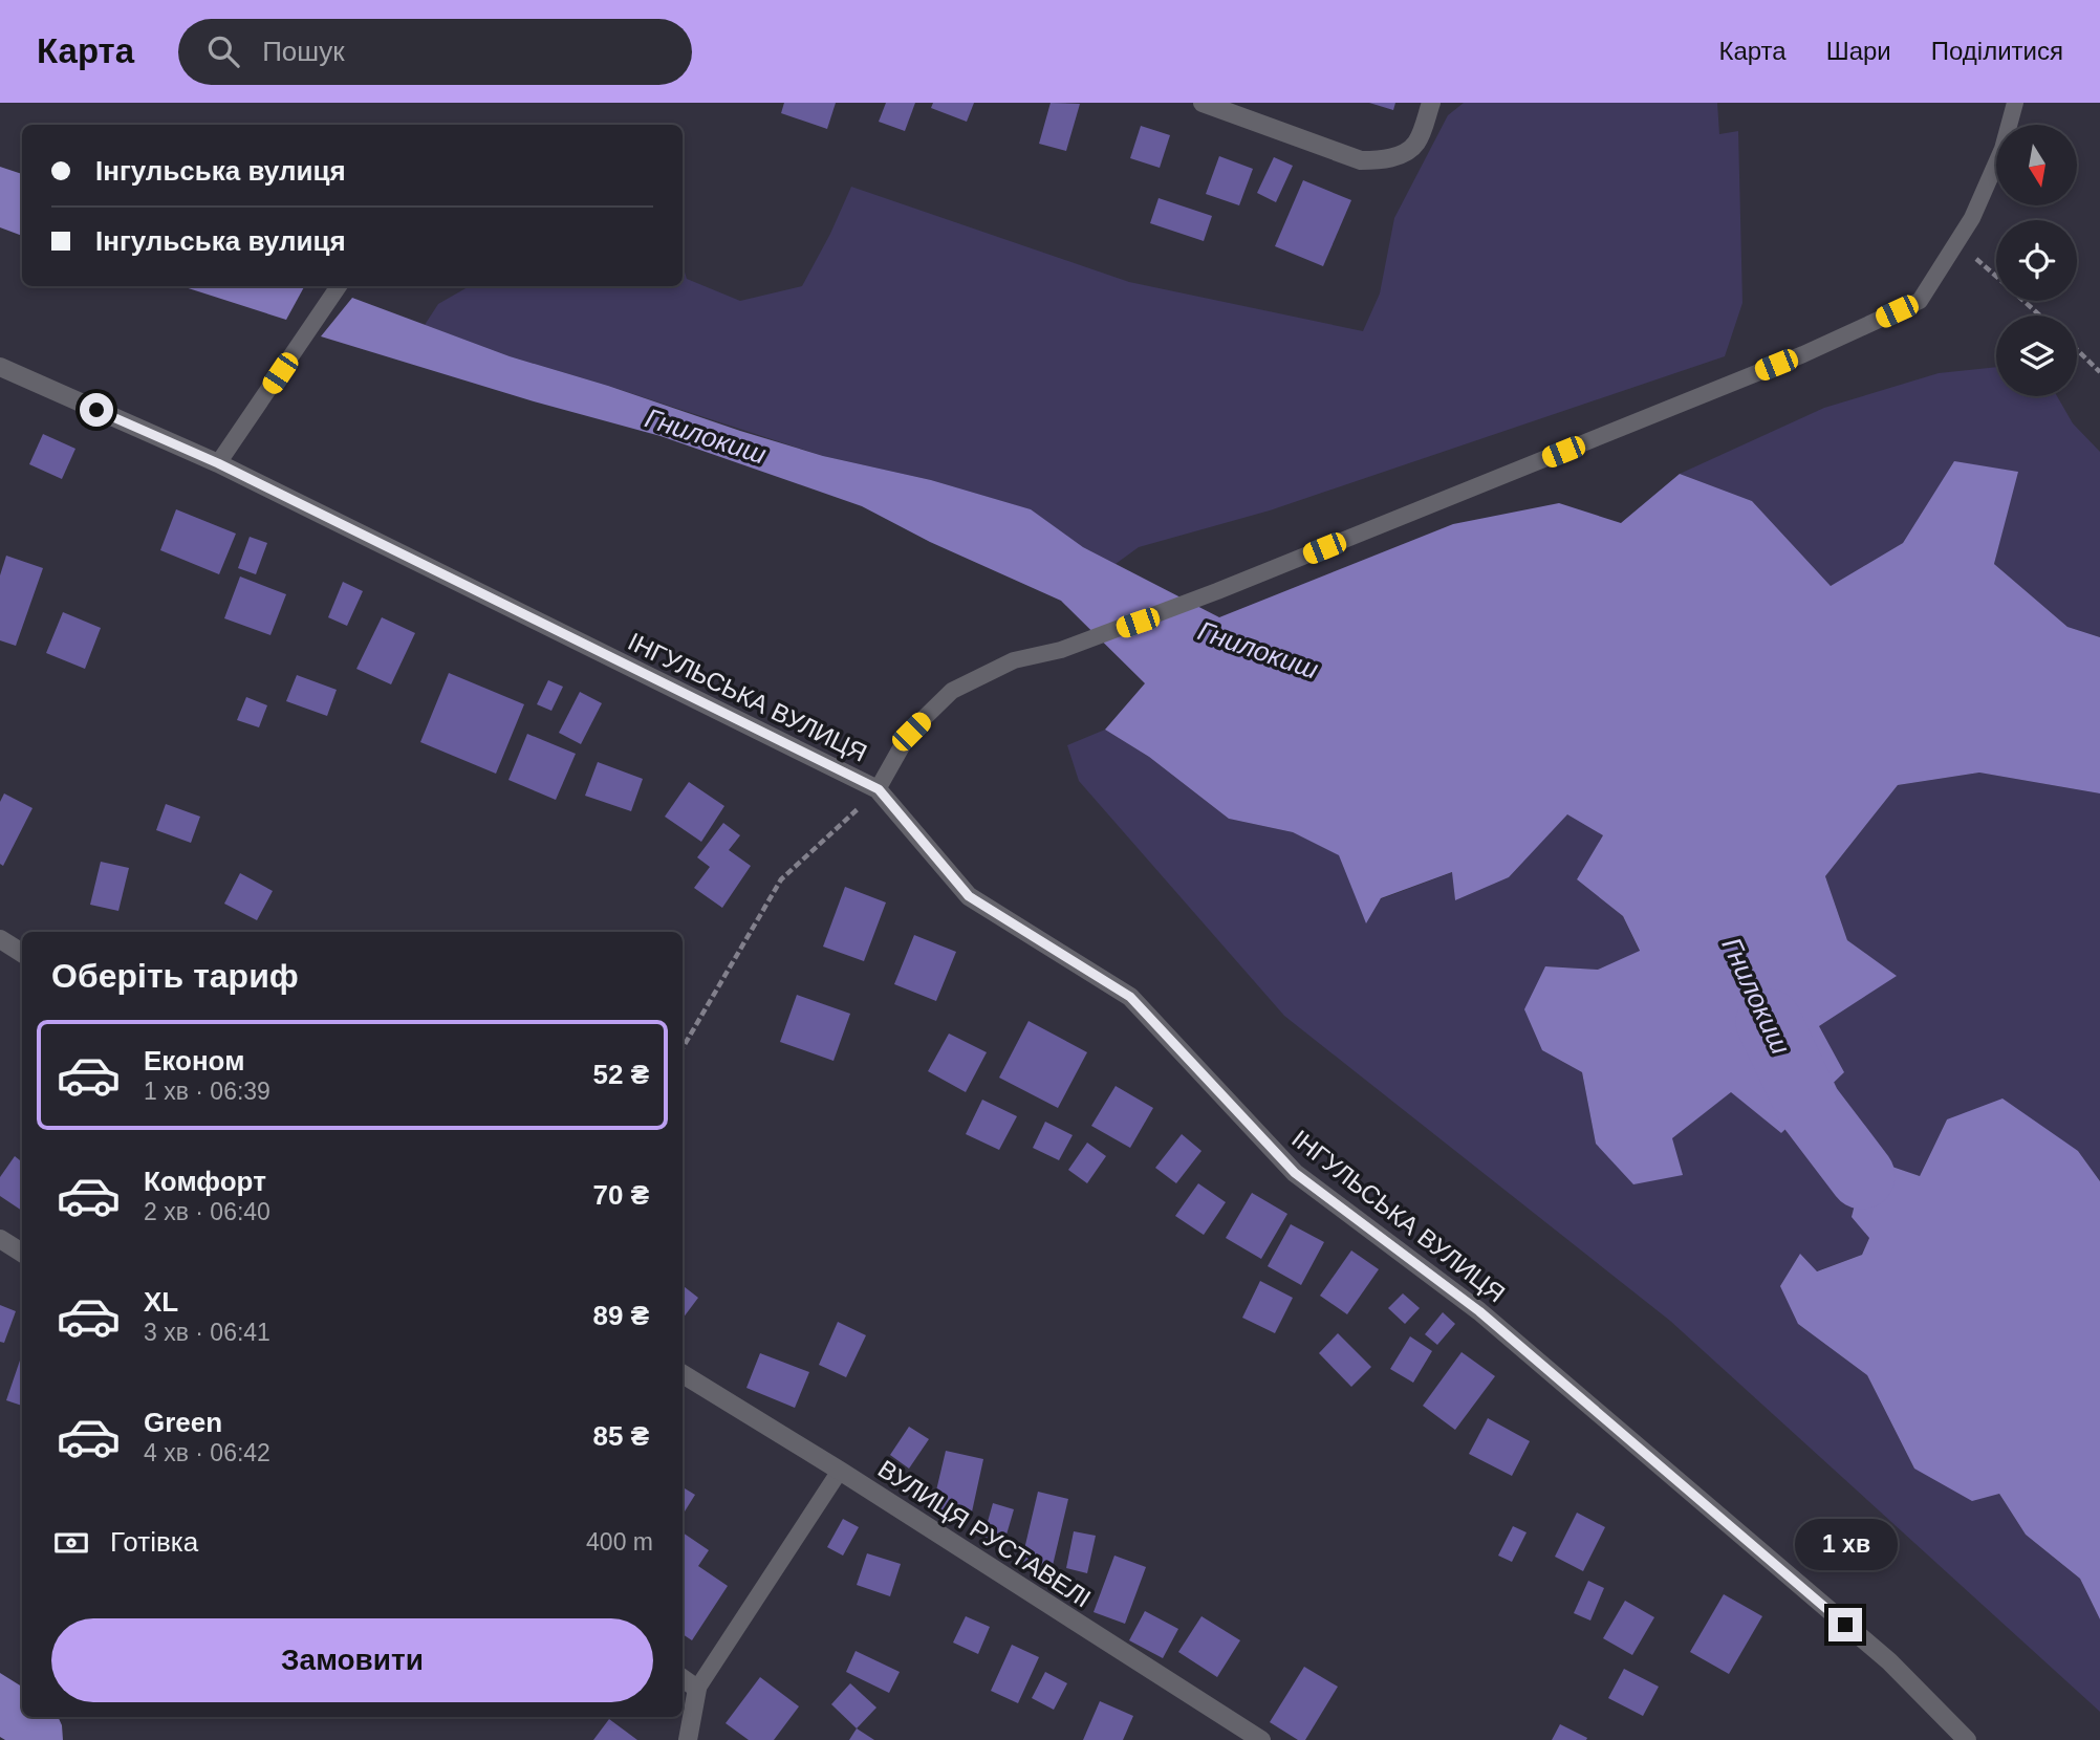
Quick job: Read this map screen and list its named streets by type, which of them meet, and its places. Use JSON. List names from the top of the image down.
{
  "streets": {
    "street": ["ІНГУЛЬСЬКА ВУЛИЦЯ", "ВУЛИЦЯ РУСТАВЕЛІ"]
  },
  "water": ["Гнилокиш"],
  "north": "bottom",
  "page": {
    "header": "Карта",
    "search": "Пошук",
    "nav": ["Карта", "Шари", "Поділитися"],
    "banner": ["Інгульська вулиця", "Інгульська вулиця"],
    "heading": "Оберіть тариф",
    "list": [
      {
        "name": "Економ",
        "note": "1 хв · 06:39",
        "value": "52 ₴"
      },
      {
        "name": "Комфорт",
        "note": "2 хв · 06:40",
        "value": "70 ₴"
      },
      {
        "name": "XL",
        "note": "3 хв · 06:41",
        "value": "89 ₴"
      },
      {
        "name": "Green",
        "note": "4 хв · 06:42",
        "value": "85 ₴"
      }
    ],
    "pay": ["Готівка", "400 m"],
    "bubble": "1 хв",
    "buttons": "Замовити"
  }
}
